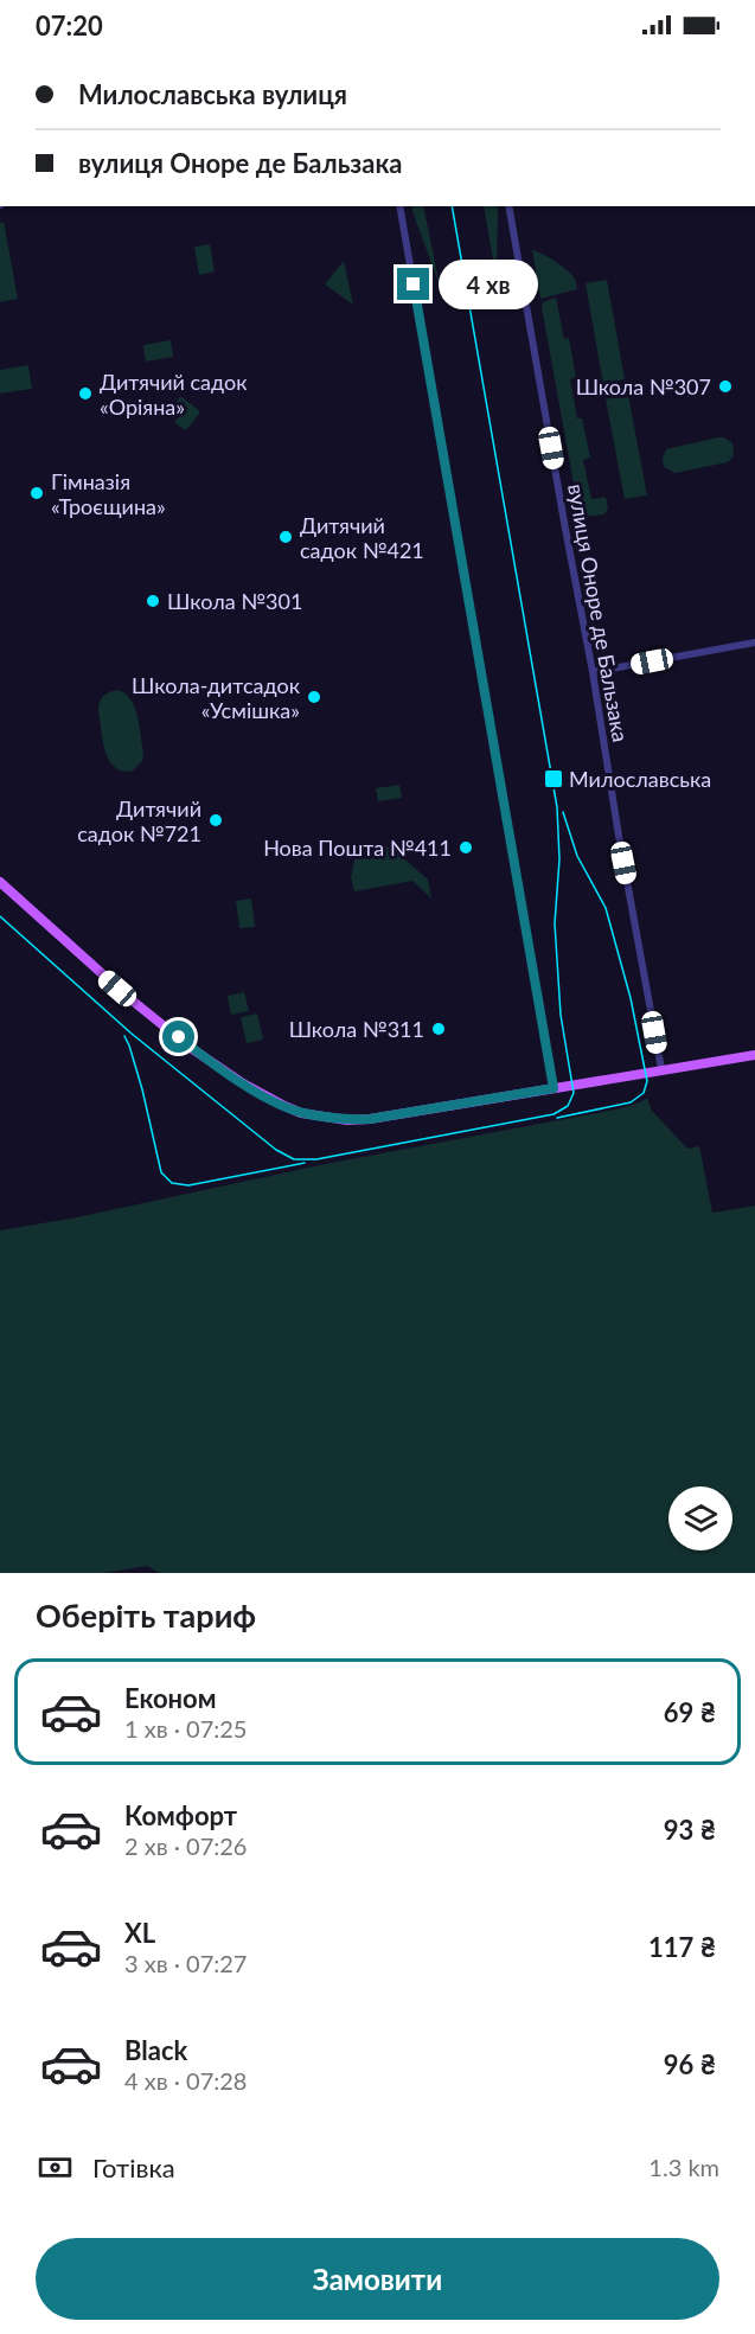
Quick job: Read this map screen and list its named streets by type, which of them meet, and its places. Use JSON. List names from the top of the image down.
{
  "streets": {
    "street": ["вулиця Оноре де Бальзака"]
  },
  "places": {
    "other": [
      "Школа №307",
      "Дитячий садок «Оріяна»",
      "Гімназія «Троєщина»",
      "Дитячий садок №421",
      "Школа №301",
      "Школа-дитсадок «Усмішка»",
      "Дитячий садок №721",
      "Нова Пошта №411",
      "Школа №311"
    ],
    "transit": ["Милославська"]
  },
  "page": {
    "status": "07:20",
    "banner": ["Милославська вулиця", "вулиця Оноре де Бальзака"],
    "bubble": "4 хв",
    "heading": "Оберіть тариф",
    "list": [
      {
        "name": "Економ",
        "note": "1 хв · 07:25",
        "value": "69 ₴"
      },
      {
        "name": "Комфорт",
        "note": "2 хв · 07:26",
        "value": "93 ₴"
      },
      {
        "name": "XL",
        "note": "3 хв · 07:27",
        "value": "117 ₴"
      },
      {
        "name": "Black",
        "note": "4 хв · 07:28",
        "value": "96 ₴"
      }
    ],
    "pay": ["Готівка", "1.3 km"],
    "buttons": "Замовити"
  }
}
